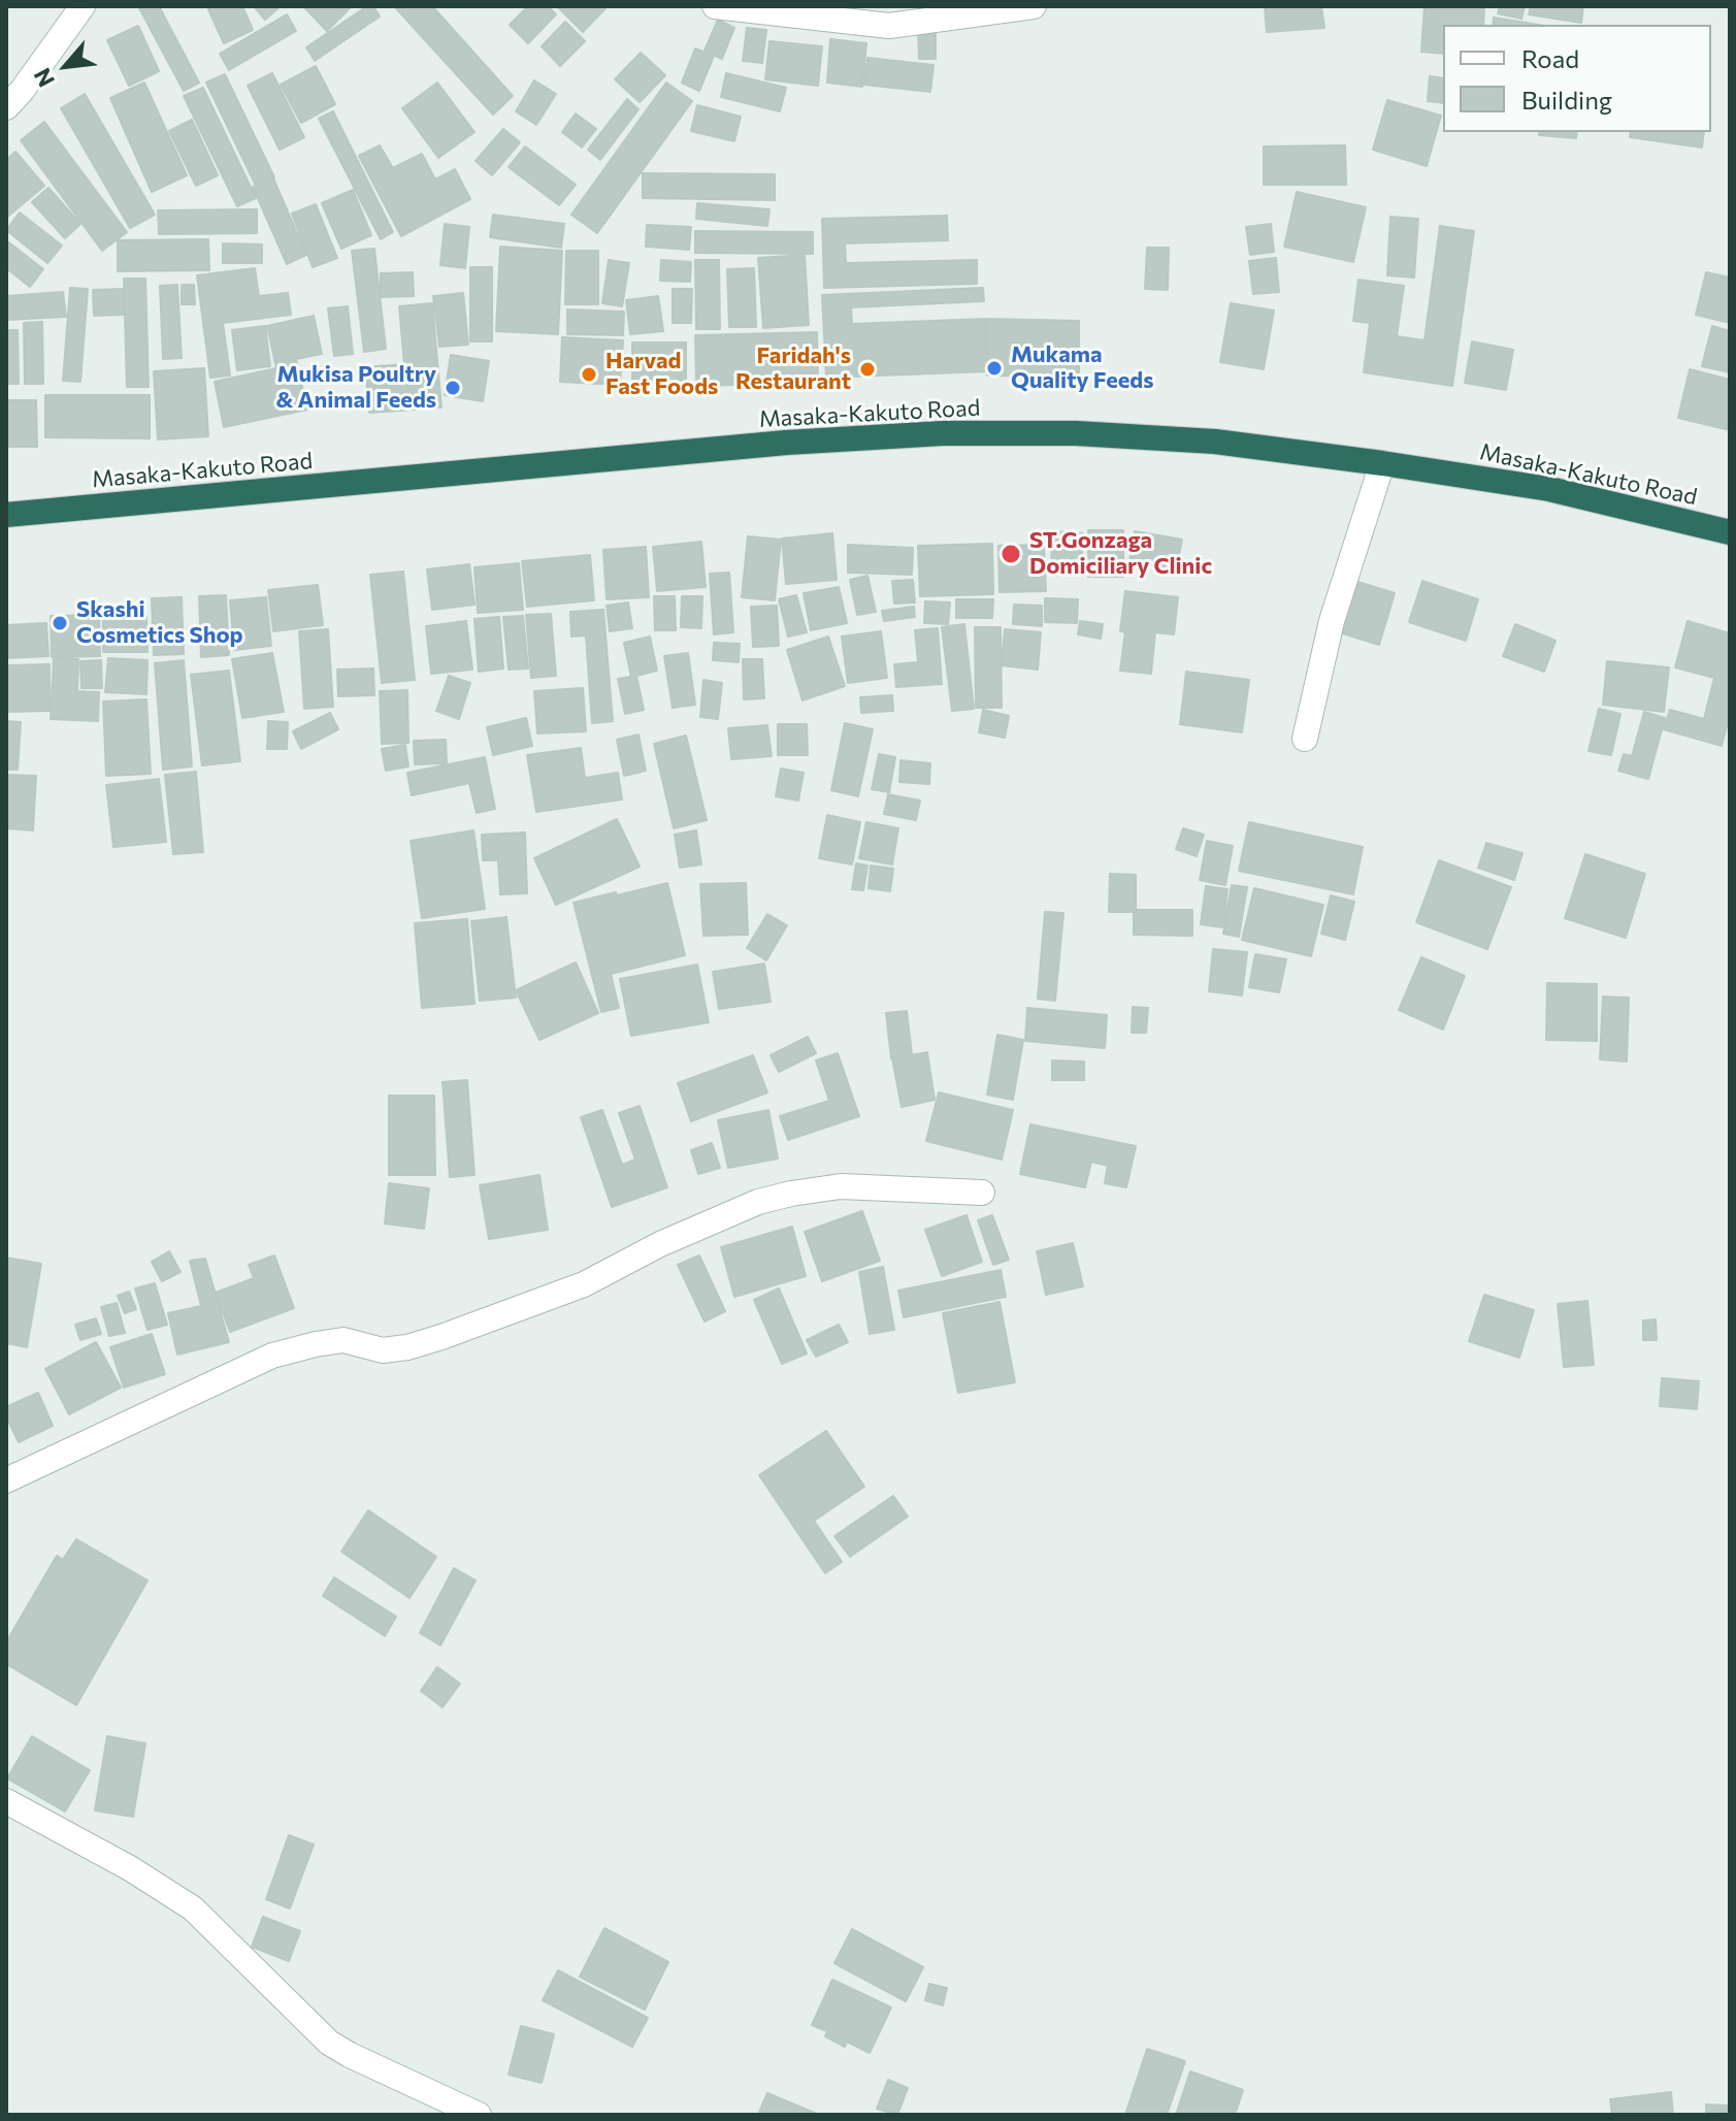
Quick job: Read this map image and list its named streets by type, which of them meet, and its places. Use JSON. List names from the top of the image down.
{
  "streets": {
    "highway": ["Masaka-Kakuto Road"]
  },
  "places": [
    "Mukama Quality Feeds",
    "Faridah's Restaurant",
    "Harvad Fast Foods",
    "Mukisa Poultry & Animal Feeds",
    "ST.Gonzaga Domiciliary Clinic",
    "Skashi Cosmetics Shop"
  ],
  "legend": ["Road", "Building"],
  "north": "bottom left"
}
